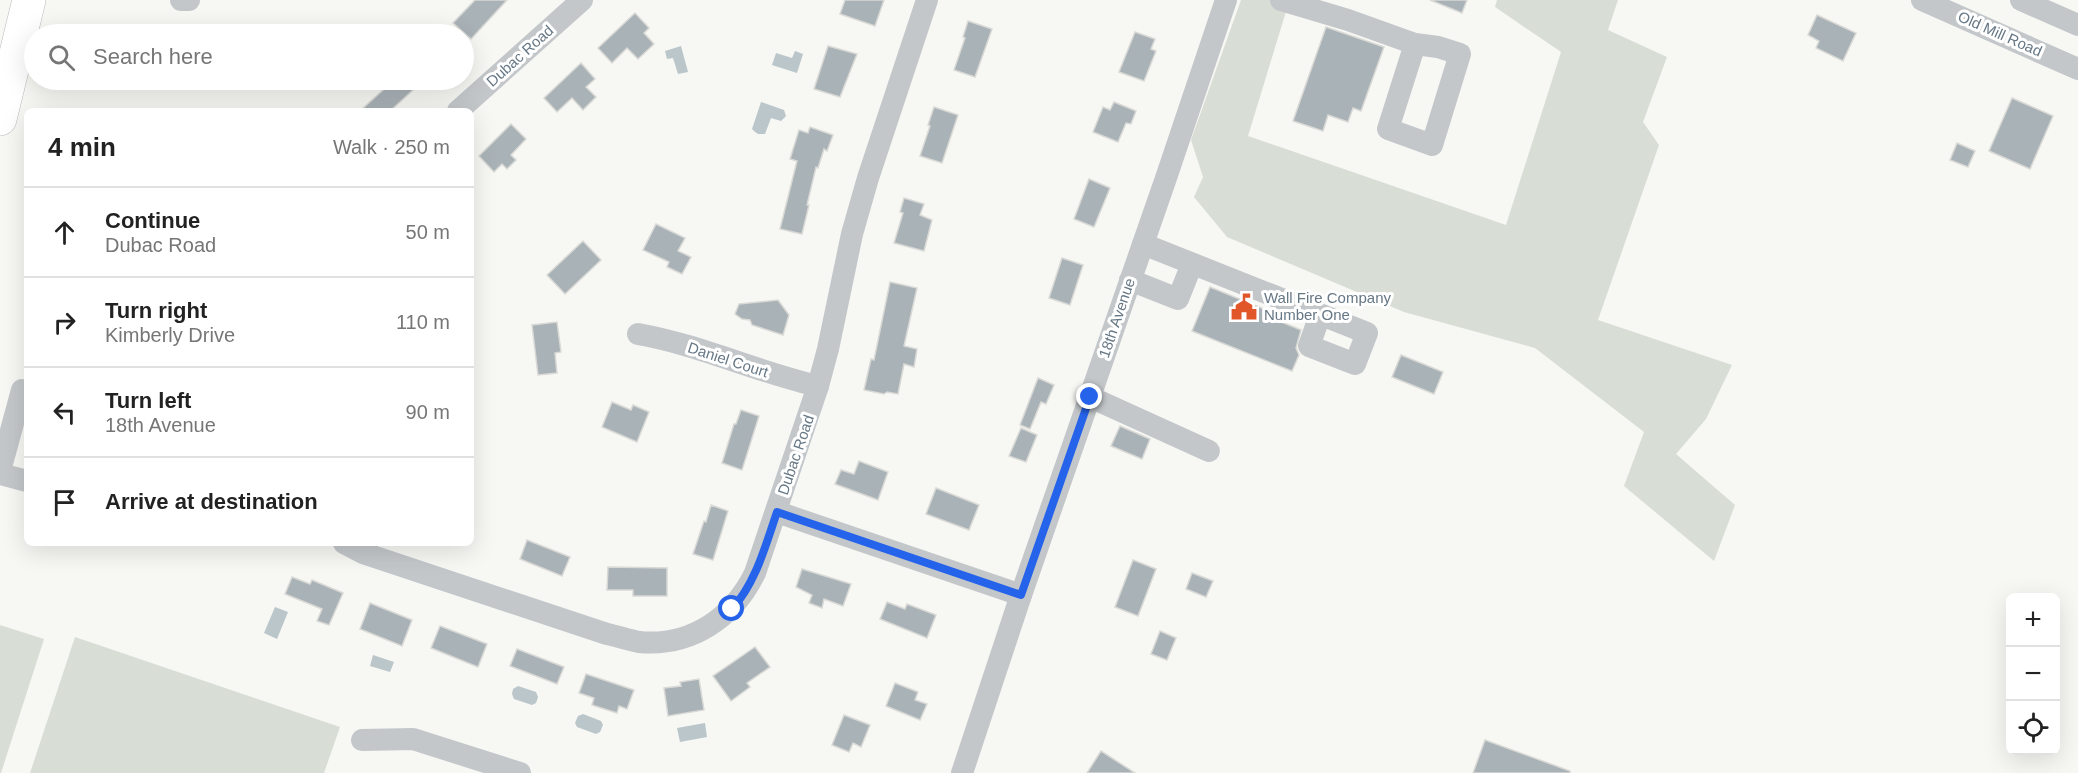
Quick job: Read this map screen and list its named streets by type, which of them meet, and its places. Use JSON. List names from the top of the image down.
{
  "streets": {
    "street": [
      "Old Mill Road",
      "Dubac Road",
      "18th Avenue",
      "Daniel Court"
    ]
  },
  "crossings": [
    ["Dubac Road", "Daniel Court"]
  ],
  "places": {
    "public building": ["Wall Fire Company Number One"]
  },
  "page": {
    "search": "Search here",
    "heading": ["4 min", "Walk · 250 m"],
    "list": [
      ["Continue", "Dubac Road", "50 m"],
      ["Turn right", "Kimberly Drive", "110 m"],
      ["Turn left", "18th Avenue", "90 m"],
      "Arrive at destination"
    ],
    "map_buttons": ["+", "−"]
  }
}
